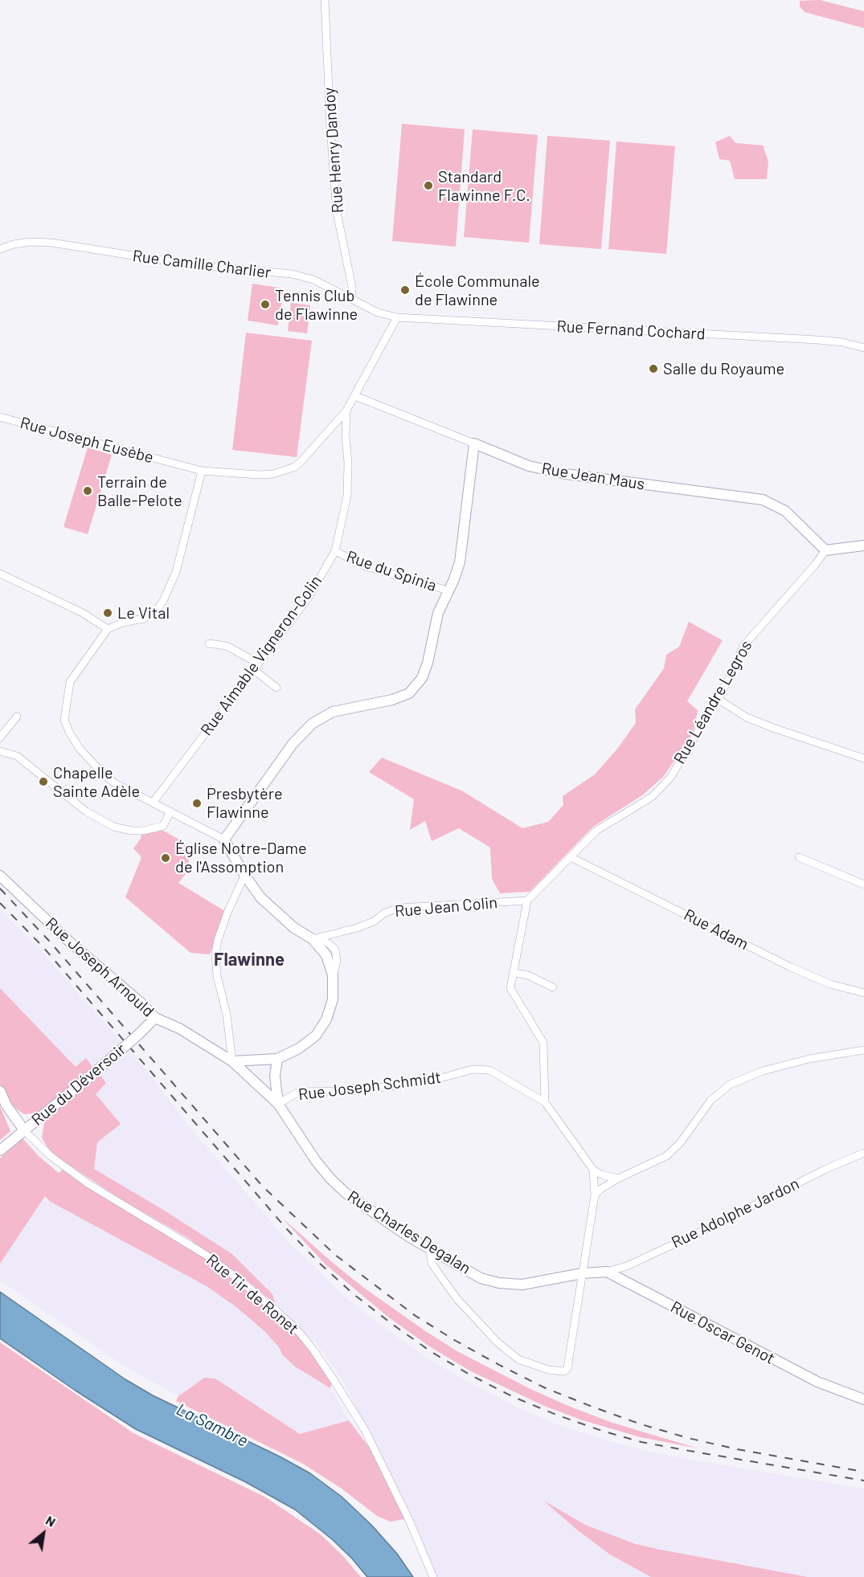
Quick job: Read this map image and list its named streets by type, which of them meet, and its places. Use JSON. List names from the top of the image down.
{
  "streets": {
    "street": [
      "Rue Henry Dandoy",
      "Rue Camille Charlier",
      "Rue Fernand Cochard",
      "Rue Joseph Eusèbe",
      "Rue Jean Maus",
      "Rue du Spinia",
      "Rue Aimable Vigneron-Colin",
      "Rue Léandre Legros",
      "Rue Jean Colin",
      "Rue Adam",
      "Rue Joseph Arnould",
      "Rue du Déversoir",
      "Rue Joseph Schmidt",
      "Rue Adolphe Jardon",
      "Rue Charles Degalan",
      "Rue Tir de Ronet",
      "Rue Oscar Genot"
    ]
  },
  "crossings": [
    ["Rue Henry Dandoy", "Rue Camille Charlier"],
    ["Rue Camille Charlier", "Rue Fernand Cochard"],
    ["Rue Joseph Eusèbe", "Rue Aimable Vigneron-Colin"],
    ["Rue Jean Maus", "Rue Léandre Legros"],
    ["Rue du Spinia", "Rue Aimable Vigneron-Colin"],
    ["Rue Léandre Legros", "Rue Jean Colin"],
    ["Rue Léandre Legros", "Rue Adam"],
    ["Rue Joseph Arnould", "Rue du Déversoir"],
    ["Rue Joseph Arnould", "Rue Charles Degalan"],
    ["Rue du Déversoir", "Rue Tir de Ronet"],
    ["Rue Joseph Schmidt", "Rue Charles Degalan"],
    ["Rue Adolphe Jardon", "Rue Oscar Genot"]
  ],
  "districts": ["Flawinne"],
  "water": ["La Sambre"],
  "places": [
    "Standard Flawinne F.C.",
    "École Communale de Flawinne",
    "Tennis Club de Flawinne",
    "Salle du Royaume",
    "Terrain de Balle-Pelote",
    "Le Vital",
    "Chapelle Sainte Adèle",
    "Presbytère Flawinne",
    "Église Notre-Dame de l'Assomption"
  ],
  "north": "top right"
}
